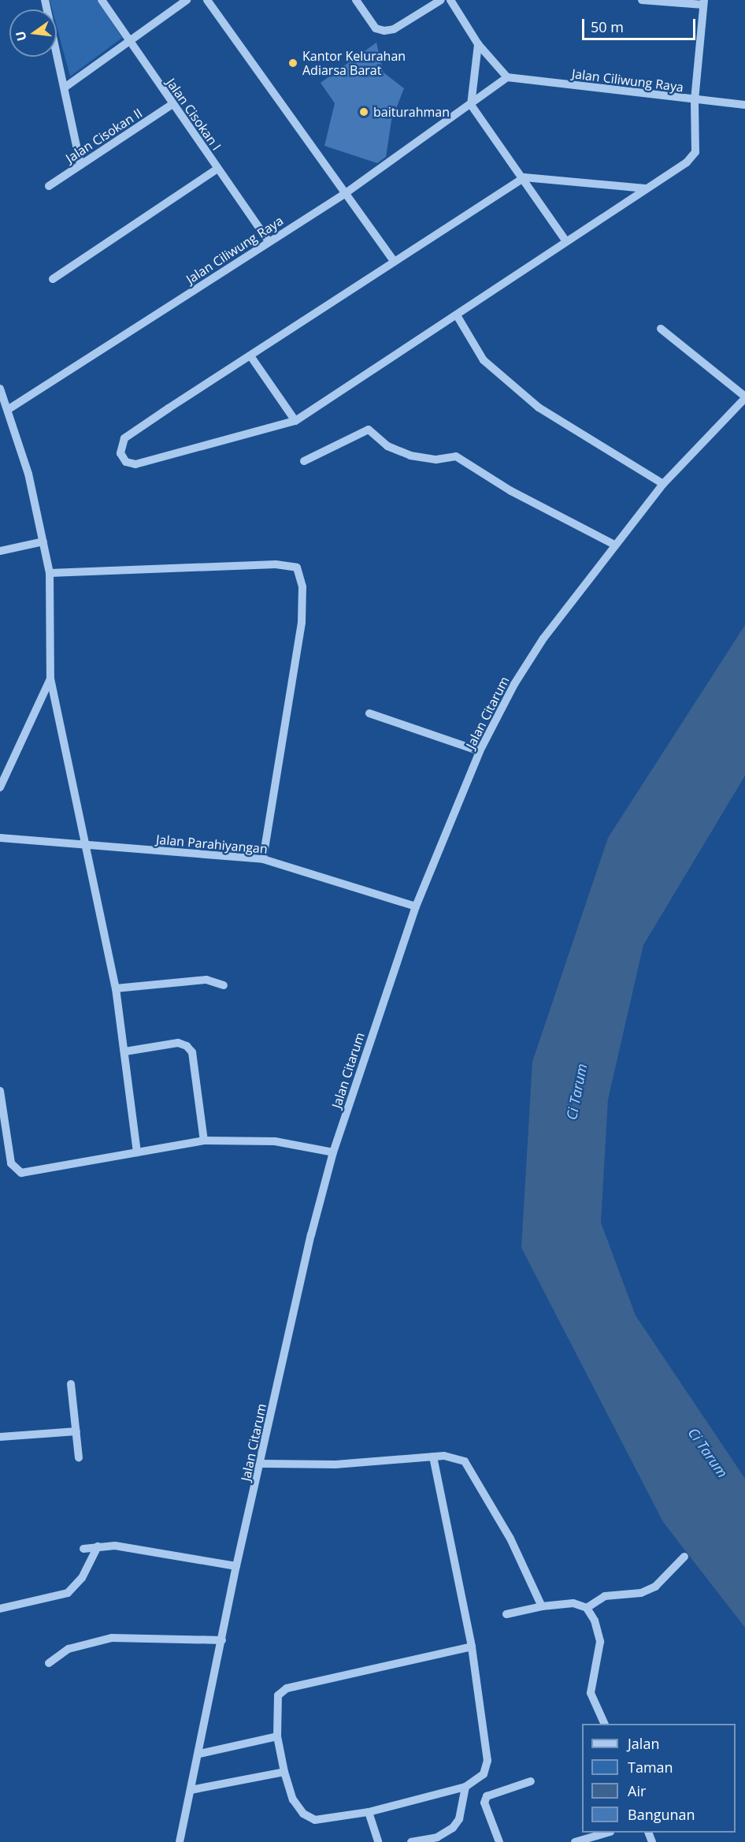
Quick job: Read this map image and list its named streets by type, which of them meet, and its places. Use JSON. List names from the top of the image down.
{
  "streets": {
    "street": [
      "Jalan Ciliwung Raya",
      "Jalan Cisokan I",
      "Jalan Cisokan II",
      "Jalan Citarum",
      "Jalan Parahiyangan"
    ]
  },
  "crossings": [
    ["Jalan Ciliwung Raya", "Jalan Cisokan I"],
    ["Jalan Cisokan I", "Jalan Cisokan II"],
    ["Jalan Citarum", "Jalan Parahiyangan"]
  ],
  "water": ["Ci Tarum"],
  "places": ["Kantor Kelurahan Adiarsa Barat", "baiturahman"],
  "legend": [
    "Jalan",
    "Taman",
    "Air",
    "Bangunan"
  ],
  "scale_bar": "50 m",
  "north": "left"
}
